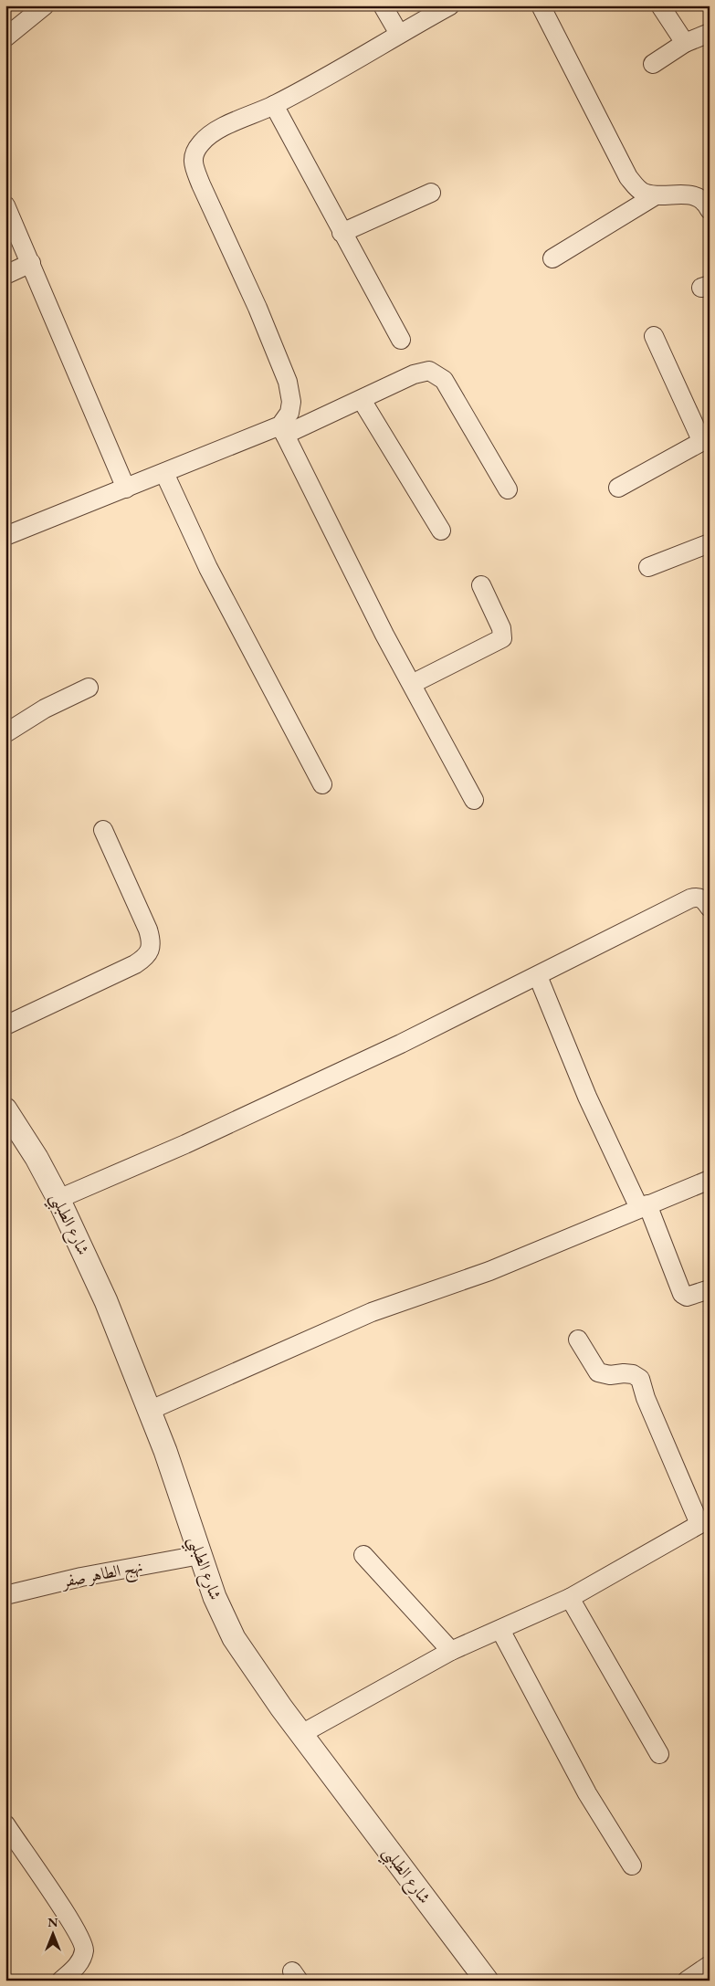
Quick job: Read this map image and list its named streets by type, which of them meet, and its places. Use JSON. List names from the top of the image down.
{
  "streets": {
    "street": ["شارع الطبلبي", "نهج الطاهر صفر"]
  },
  "crossings": [
    ["شارع الطبلبي", "نهج الطاهر صفر"]
  ],
  "north": "top"
}
